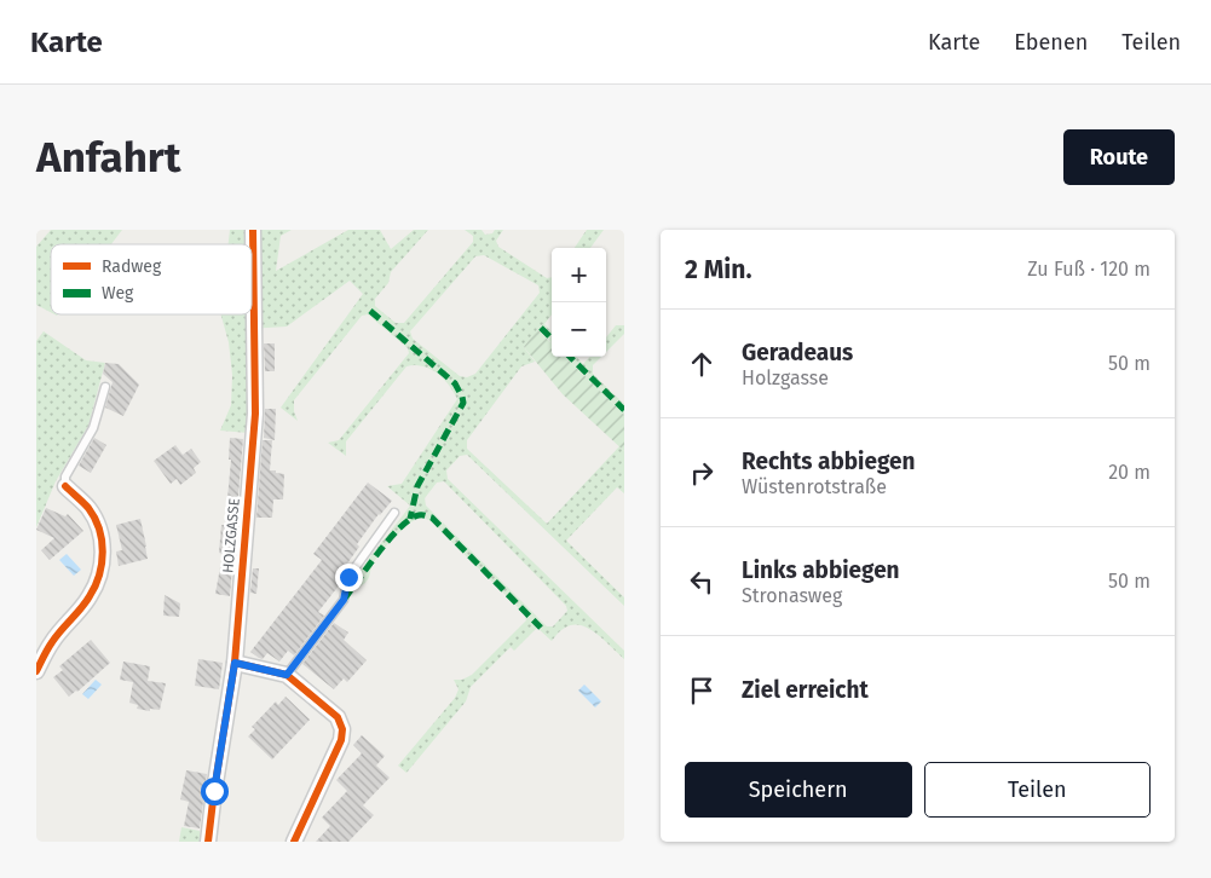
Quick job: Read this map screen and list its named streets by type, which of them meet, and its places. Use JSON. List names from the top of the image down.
{
  "streets": {
    "street": ["HOLZGASSE"]
  },
  "legend": ["Radweg", "Weg"],
  "page": {
    "header": "Karte",
    "nav": ["Karte", "Ebenen", "Teilen"],
    "buttons": [
      "Route",
      ["Speichern", "Teilen"]
    ],
    "title": "Anfahrt",
    "heading": ["2 Min.", "Zu Fuß · 120 m"],
    "map_buttons": ["+", "−"],
    "list": [
      ["Geradeaus", "Holzgasse", "50 m"],
      ["Rechts abbiegen", "Wüstenrotstraße", "20 m"],
      ["Links abbiegen", "Stronasweg", "50 m"],
      "Ziel erreicht"
    ]
  }
}
